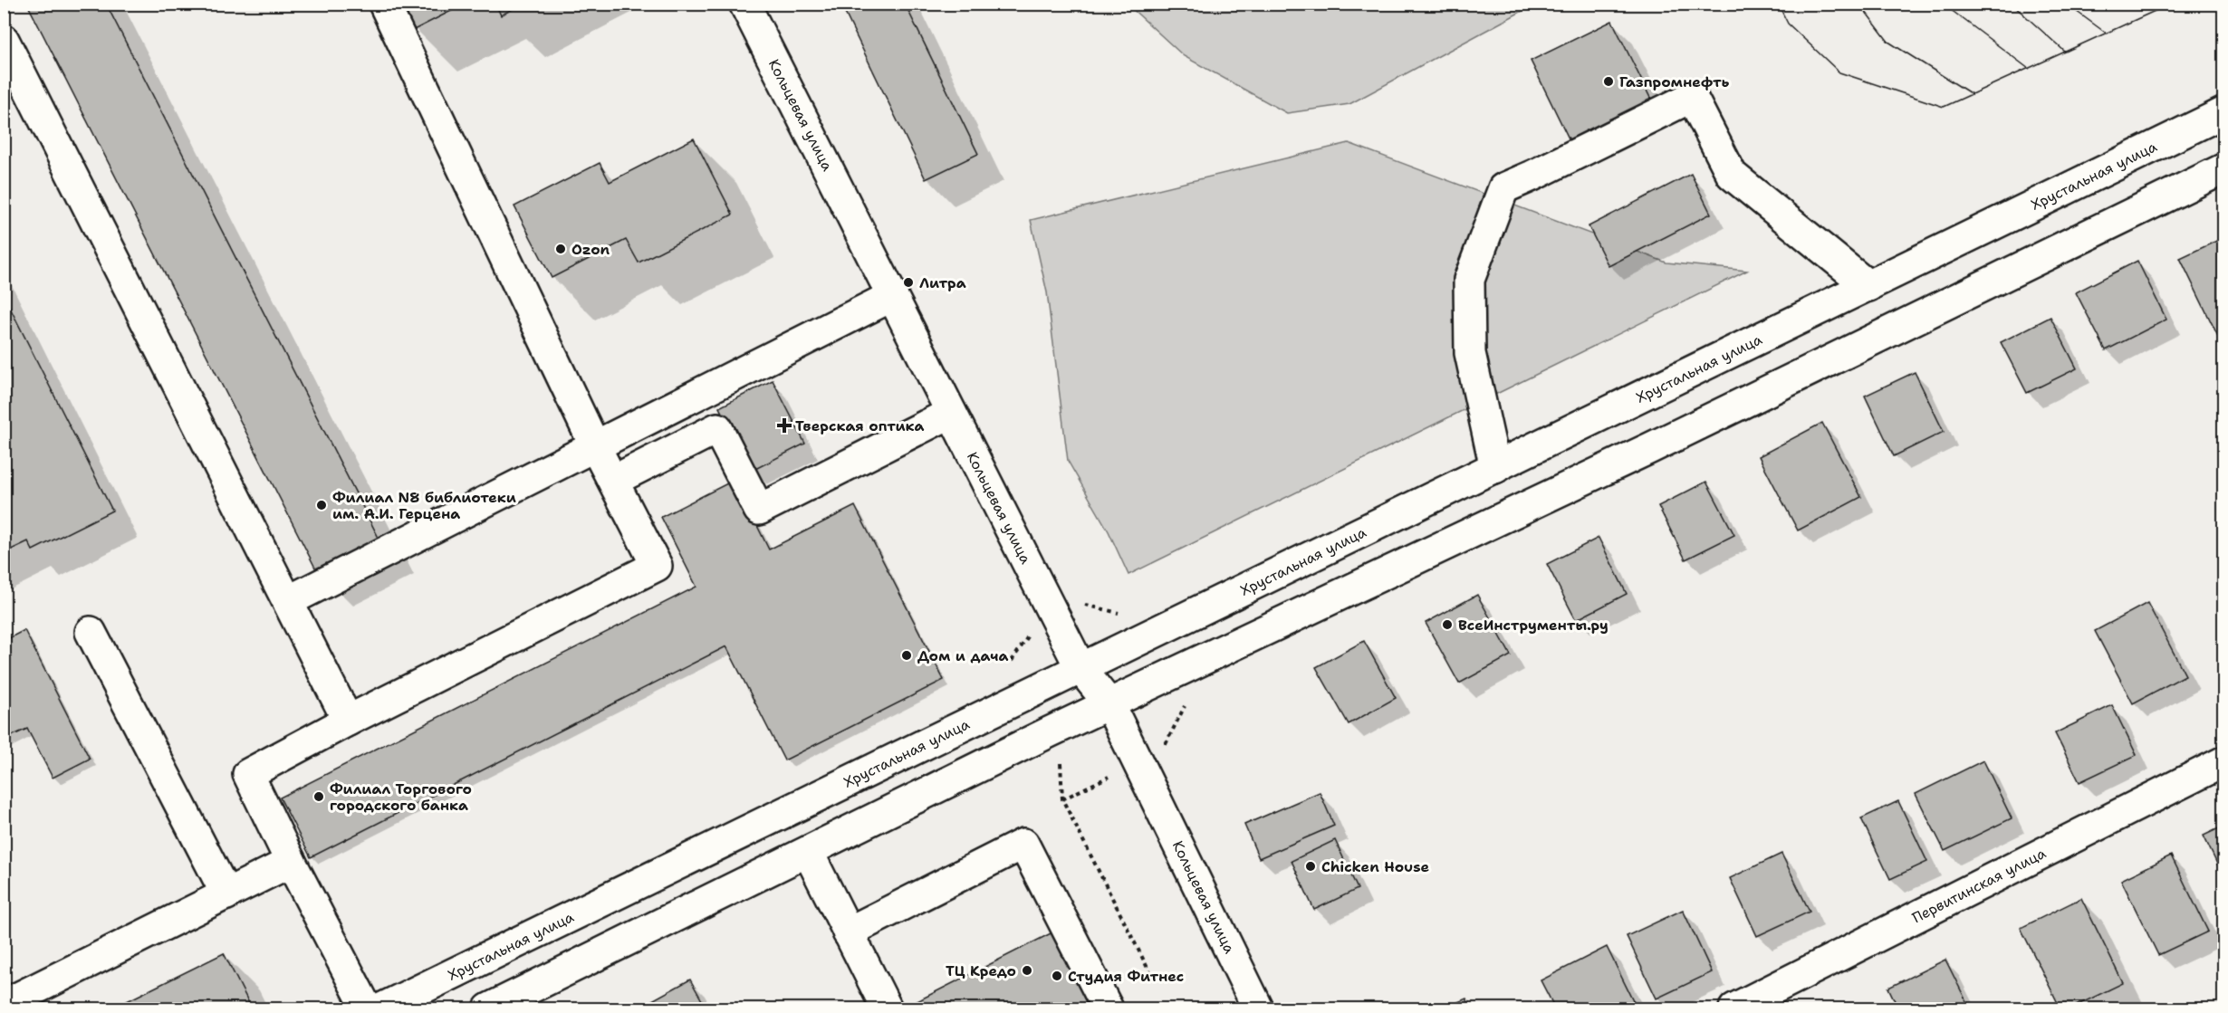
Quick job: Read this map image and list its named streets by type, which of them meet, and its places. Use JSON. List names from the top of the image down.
{
  "streets": {
    "main road": ["Кольцевая улица", "Хрустальная улица", "Первитинская улица"]
  },
  "crossings": [
    ["Кольцевая улица", "Хрустальная улица"]
  ],
  "places": {
    "other": [
      "Газпромнефть",
      "Ozon",
      "Литра",
      "Филиал N8 библиотеки им. А.И. Герцена",
      "ВсеИнструменты.ру",
      "Дом и дача",
      "Филиал Торгового городского банка",
      "Chicken House",
      "ТЦ Кредо",
      "Студия Фитнес"
    ],
    "health": ["Тверская оптика"]
  }
}
